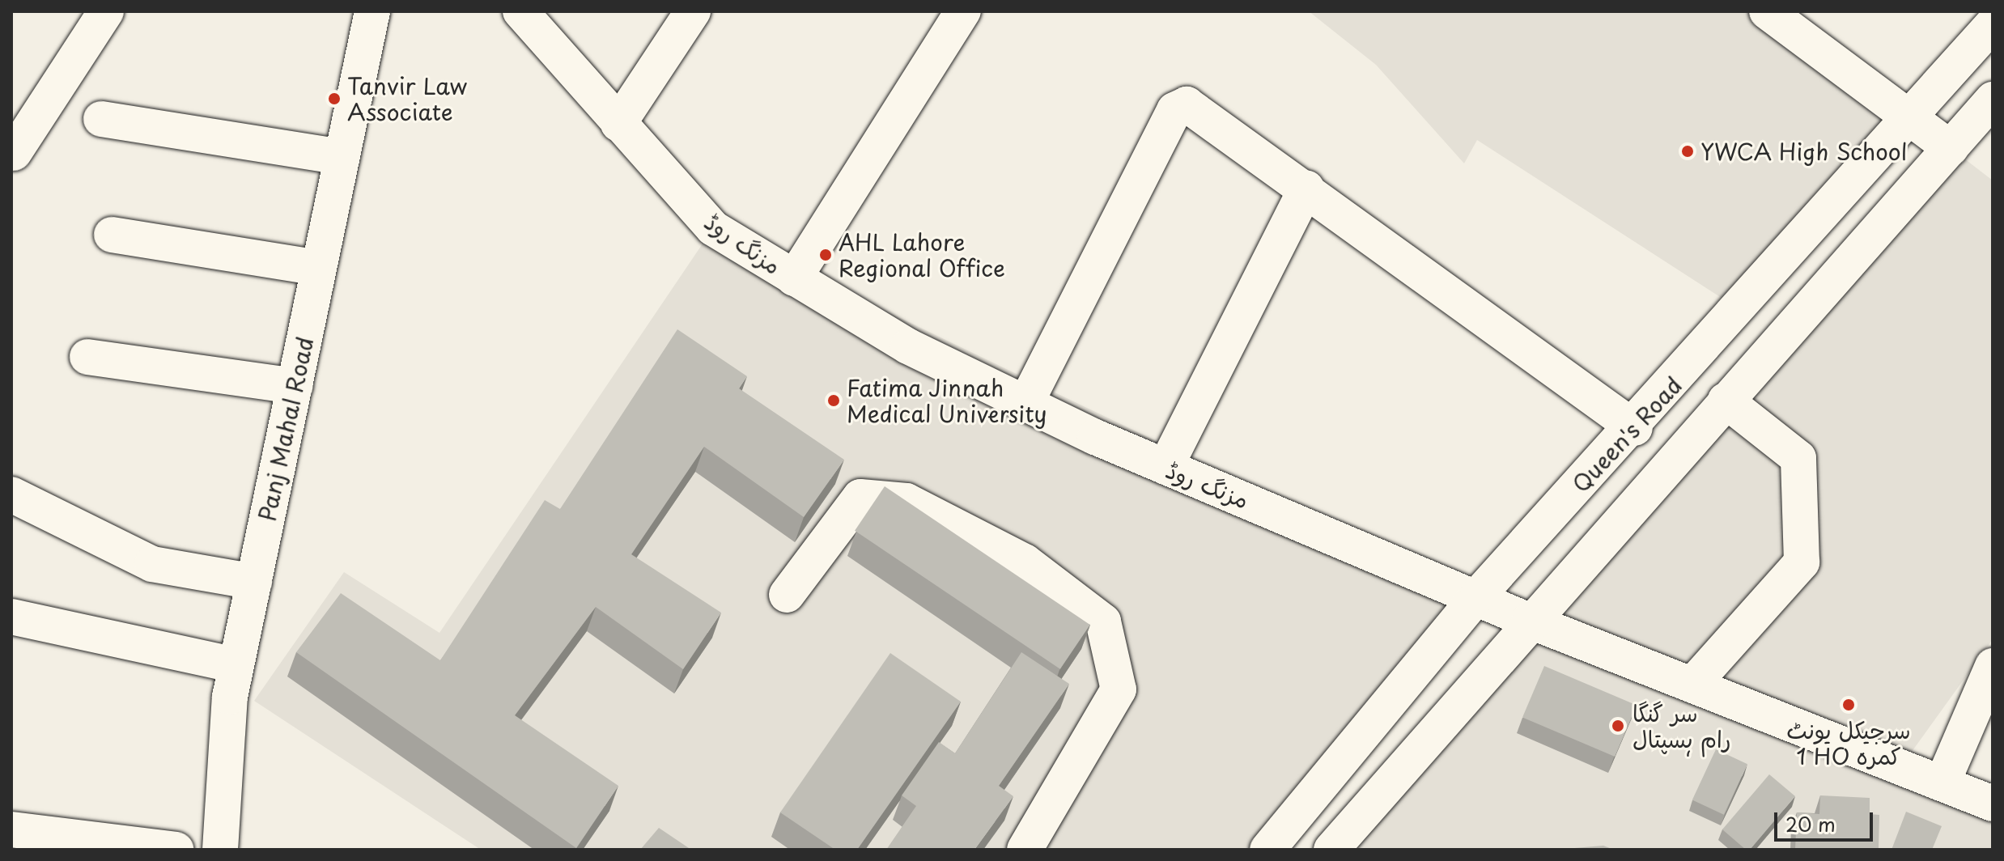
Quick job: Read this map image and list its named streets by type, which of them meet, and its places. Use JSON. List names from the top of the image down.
{
  "streets": {
    "street": ["مزنگ روڈ", "Panj Mahal Road", "Queen's Road"]
  },
  "crossings": [
    ["مزنگ روڈ", "Queen's Road"]
  ],
  "places": [
    "Tanvir Law Associate",
    "YWCA High School",
    "AHL Lahore Regional Office",
    "Fatima Jinnah Medical University",
    "سرجیکل یونٹ 1 HO کمرہ",
    "سر گنگا رام ہسپتال"
  ],
  "scale_bar": "20 m"
}
